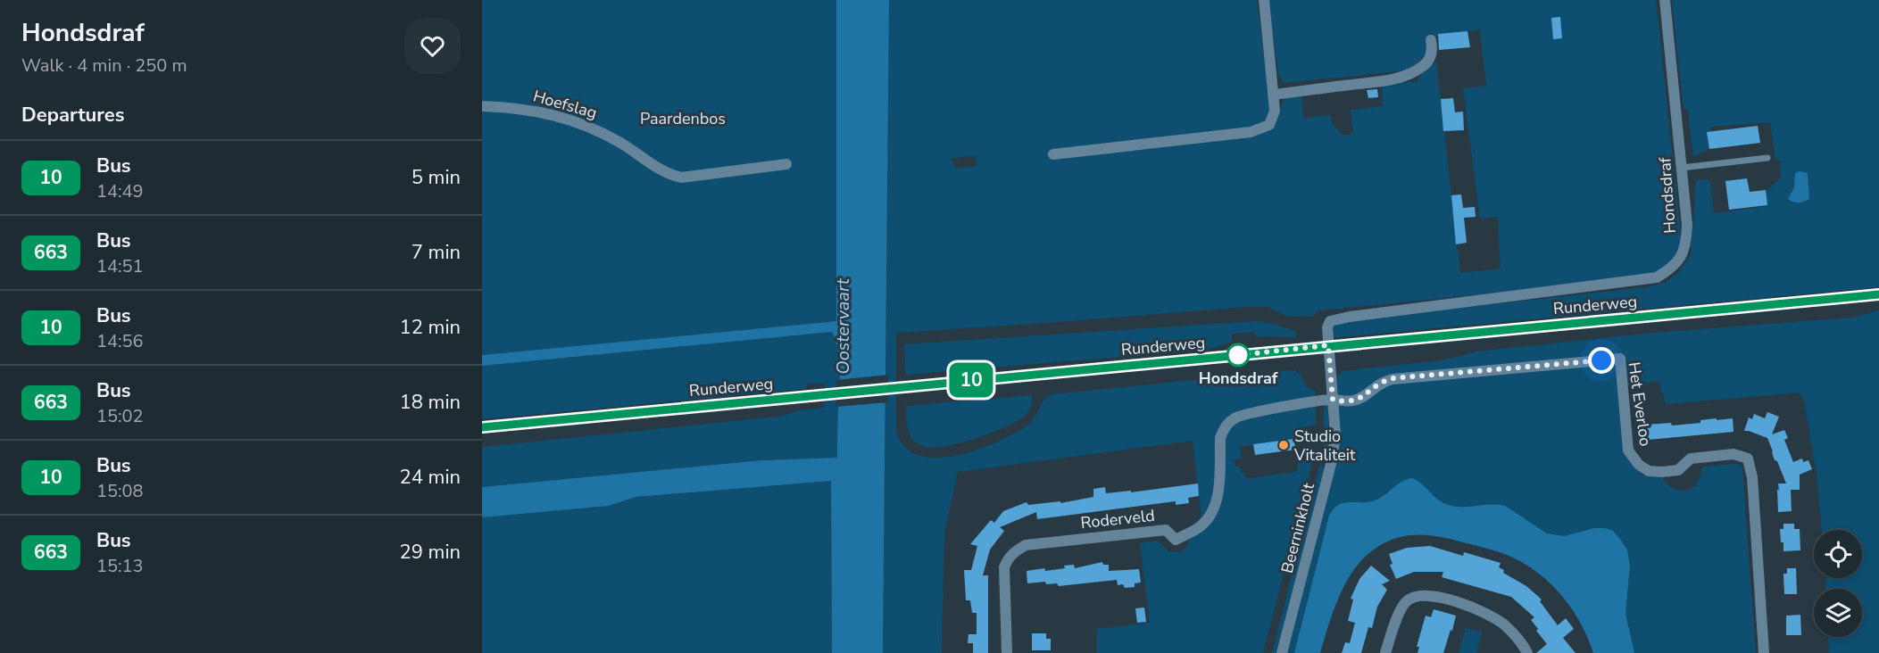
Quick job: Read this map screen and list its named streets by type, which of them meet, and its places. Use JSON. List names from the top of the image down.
{
  "streets": {
    "street": [
      "Hoefslag",
      "Hondsdraf",
      "Runderweg",
      "Het Everloo",
      "Roderveld",
      "Beerninkholt"
    ]
  },
  "crossings": [
    ["Hondsdraf", "Runderweg"],
    ["Hondsdraf", "Beerninkholt"],
    ["Runderweg", "Beerninkholt"],
    ["Het Everloo", "Roderveld"],
    ["Het Everloo", "Beerninkholt"],
    ["Roderveld", "Beerninkholt"]
  ],
  "water": ["Oostervaart"],
  "parks": ["Paardenbos"],
  "places": ["Hondsdraf", "Studio Vitaliteit"],
  "lines": ["bus line 10"],
  "page": {
    "heading": [
      ["Hondsdraf", "Walk · 4 min · 250 m"],
      "Departures"
    ],
    "on_map": "10",
    "list": [
      {
        "mark": "10",
        "name": "Bus",
        "note": "14:49",
        "value": "5 min"
      },
      {
        "mark": "663",
        "name": "Bus",
        "note": "14:51",
        "value": "7 min"
      },
      {
        "mark": "10",
        "name": "Bus",
        "note": "14:56",
        "value": "12 min"
      },
      {
        "mark": "663",
        "name": "Bus",
        "note": "15:02",
        "value": "18 min"
      },
      {
        "mark": "10",
        "name": "Bus",
        "note": "15:08",
        "value": "24 min"
      },
      {
        "mark": "663",
        "name": "Bus",
        "note": "15:13",
        "value": "29 min"
      }
    ]
  }
}
